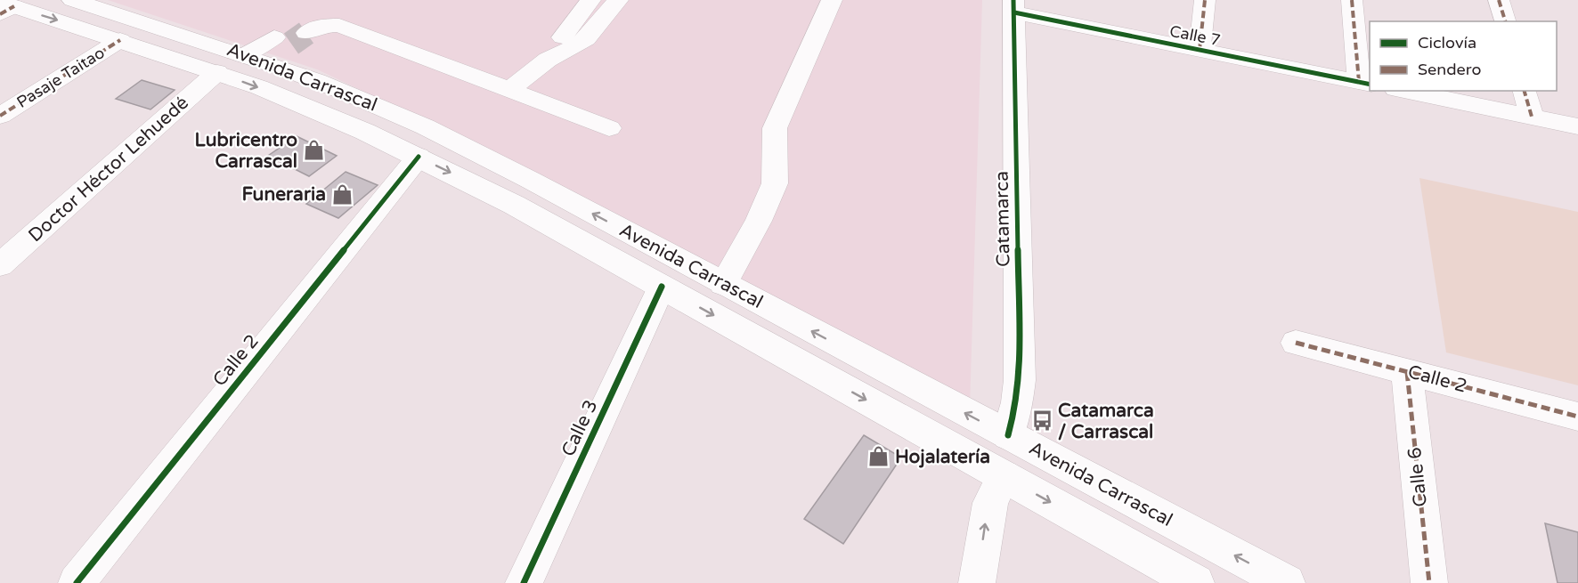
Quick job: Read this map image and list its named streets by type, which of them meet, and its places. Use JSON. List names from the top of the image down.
{
  "streets": {
    "street": [
      "Calle 7",
      "Pasaje Taitao",
      "Avenida Carrascal",
      "Doctor Héctor Lehuedé",
      "Catamarca",
      "Calle 2",
      "Calle 3",
      "Calle 6"
    ]
  },
  "crossings": [
    ["Calle 7", "Catamarca"],
    ["Pasaje Taitao", "Avenida Carrascal"],
    ["Avenida Carrascal", "Doctor Héctor Lehuedé"],
    ["Avenida Carrascal", "Catamarca"],
    ["Avenida Carrascal", "Calle 2"],
    ["Avenida Carrascal", "Calle 3"],
    ["Calle 2", "Calle 6"]
  ],
  "places": {
    "shop": ["Lubricentro Carrascal", "Funeraria", "Hojalatería"],
    "bus stop": ["Catamarca / Carrascal"]
  },
  "legend": ["Ciclovía", "Sendero"]
}
